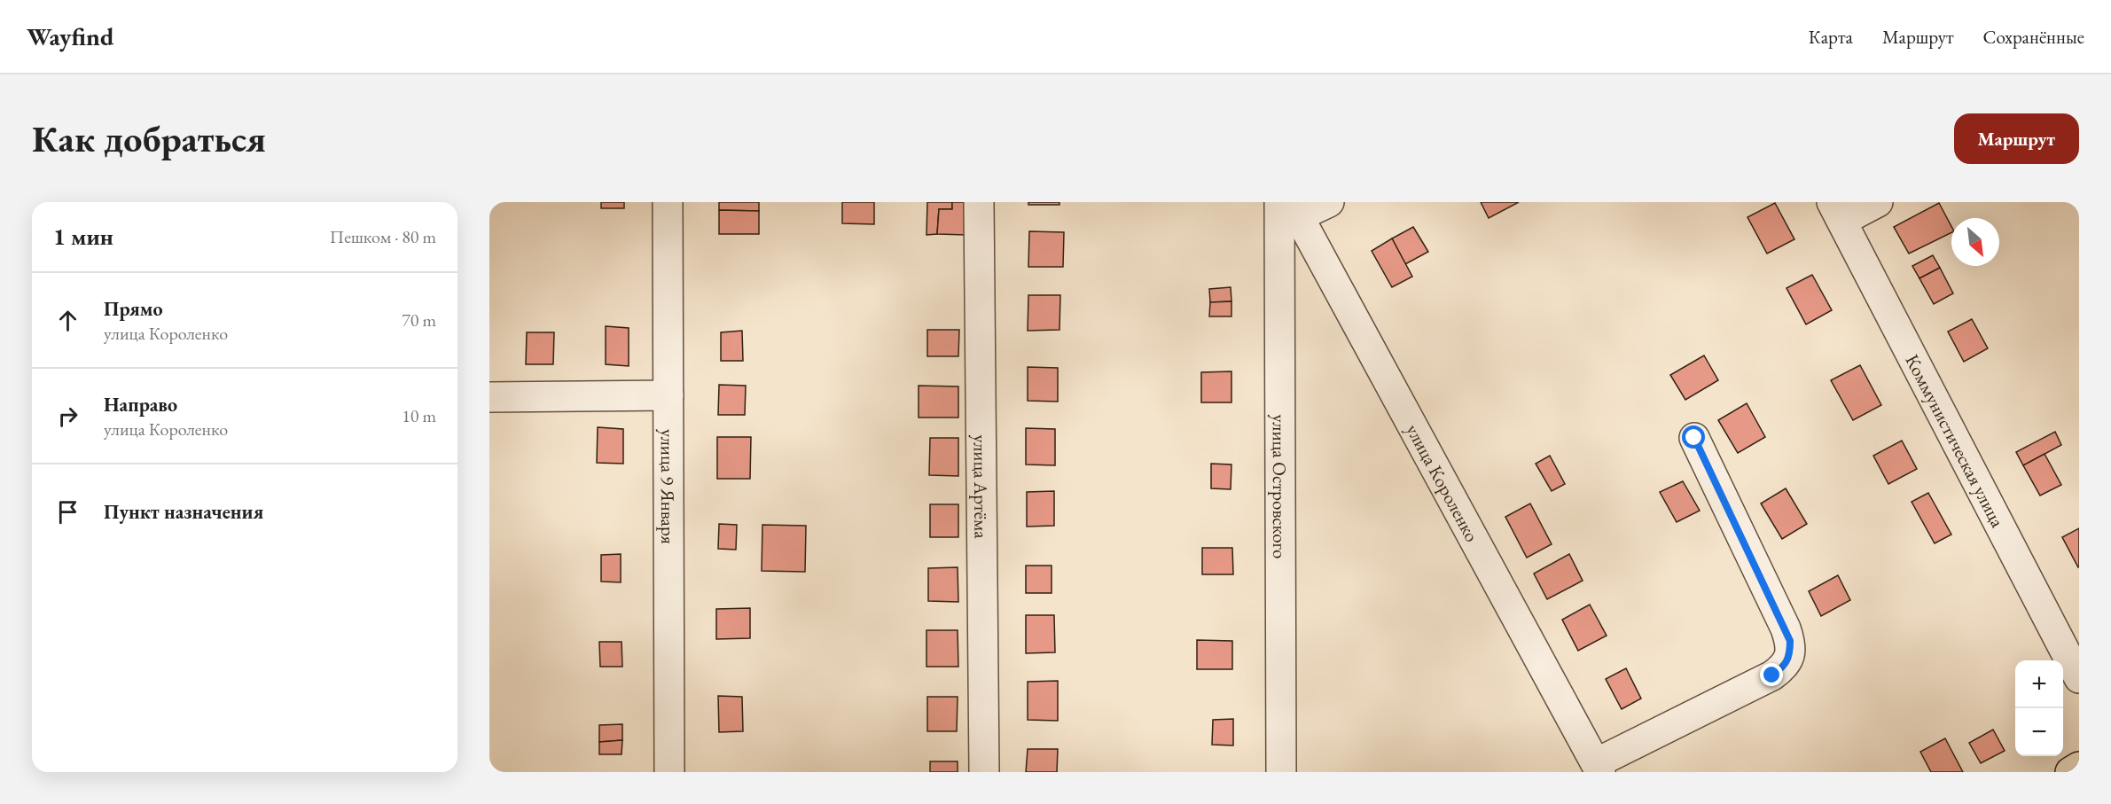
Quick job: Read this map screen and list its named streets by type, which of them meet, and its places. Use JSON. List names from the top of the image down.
{
  "streets": {
    "street": [
      "Коммунистическая улица",
      "улица Короленко",
      "улица 9 Января",
      "улица Артёма",
      "улица Островского"
    ]
  },
  "crossings": [
    ["улица Короленко", "улица Островского"]
  ],
  "north": "bottom right",
  "page": {
    "header": "Wayfind",
    "nav": ["Карта", "Маршрут", "Сохранённые"],
    "buttons": "Маршрут",
    "title": "Как добраться",
    "heading": ["1 мин", "Пешком · 80 m"],
    "list": [
      ["Прямо", "улица Короленко", "70 m"],
      ["Направо", "улица Короленко", "10 m"],
      "Пункт назначения"
    ],
    "map_buttons": ["+", "−"]
  }
}
